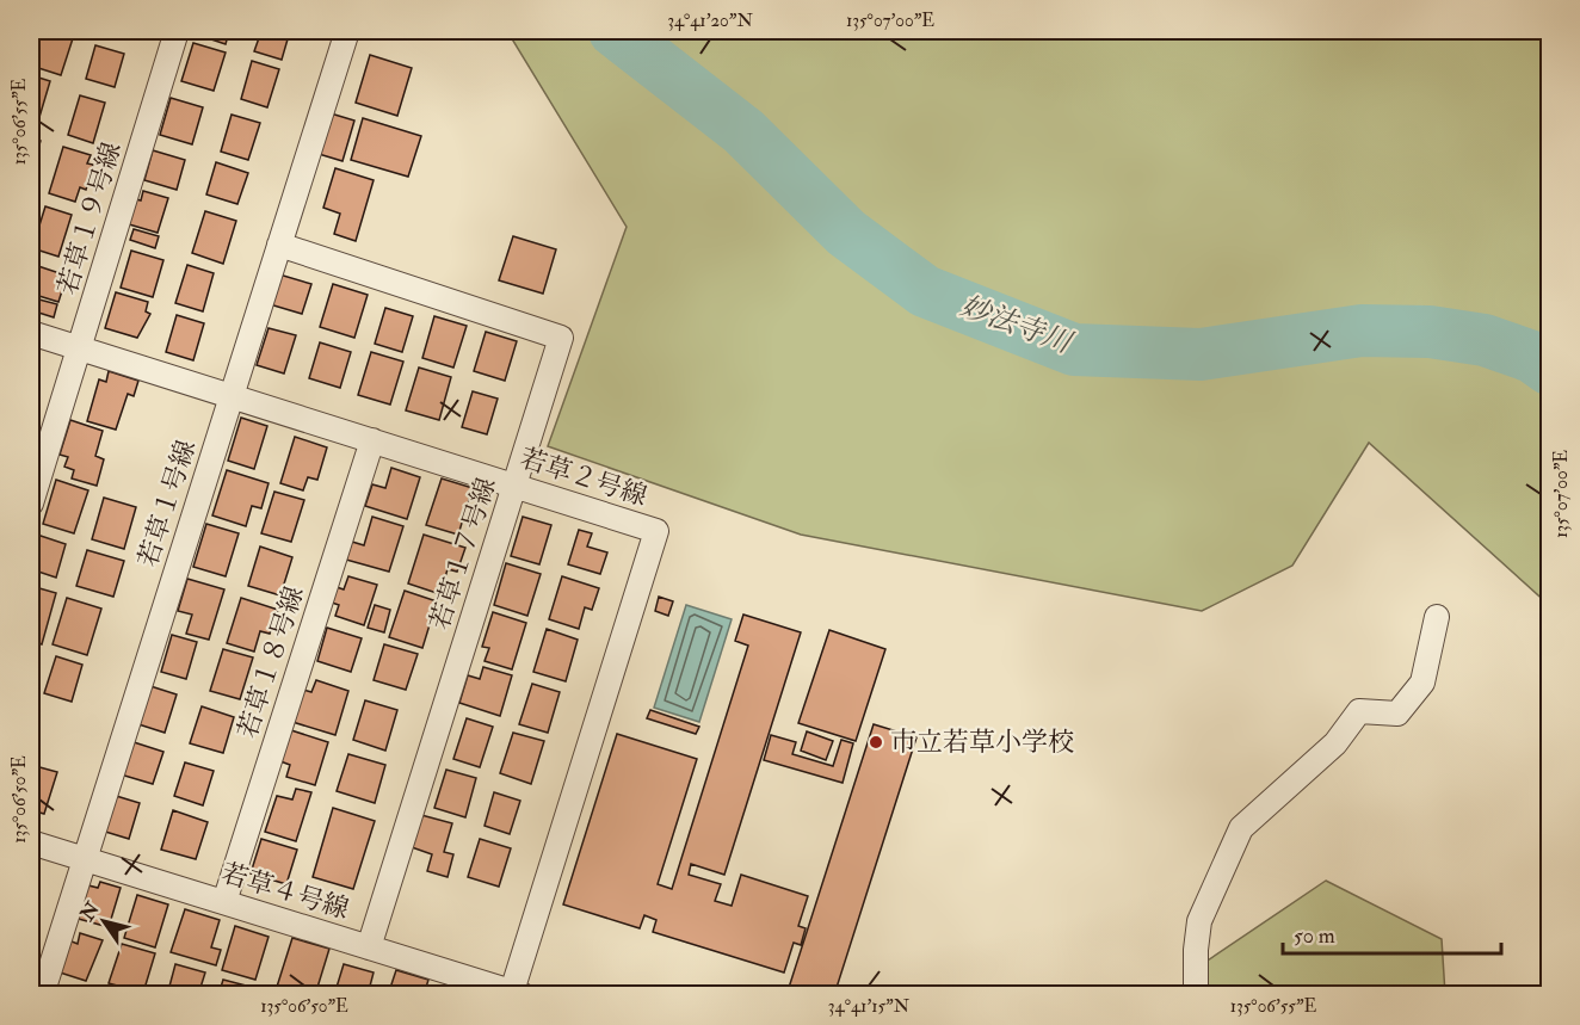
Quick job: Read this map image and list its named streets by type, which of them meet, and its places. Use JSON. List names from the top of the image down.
{
  "streets": {
    "street": [
      "若草１９号線",
      "若草２号線",
      "若草１号線",
      "若草１７号線",
      "若草１８号線",
      "若草４号線"
    ]
  },
  "crossings": [
    ["若草１９号線", "若草２号線"],
    ["若草２号線", "若草１号線"],
    ["若草２号線", "若草１７号線"],
    ["若草２号線", "若草１８号線"],
    ["若草２号線", "若草４号線"],
    ["若草１号線", "若草１７号線"],
    ["若草１号線", "若草４号線"],
    ["若草１７号線", "若草４号線"],
    ["若草１８号線", "若草４号線"]
  ],
  "water": ["妙法寺川"],
  "places": ["市立若草小学校"],
  "scale_bar": "50 m",
  "north": "top left",
  "coordinates": [
    "34°41'20\"N",
    "135°07'00\"E",
    "135°06'55\"E",
    "135°06'50\"E",
    "34°41'15\"N"
  ]
}
